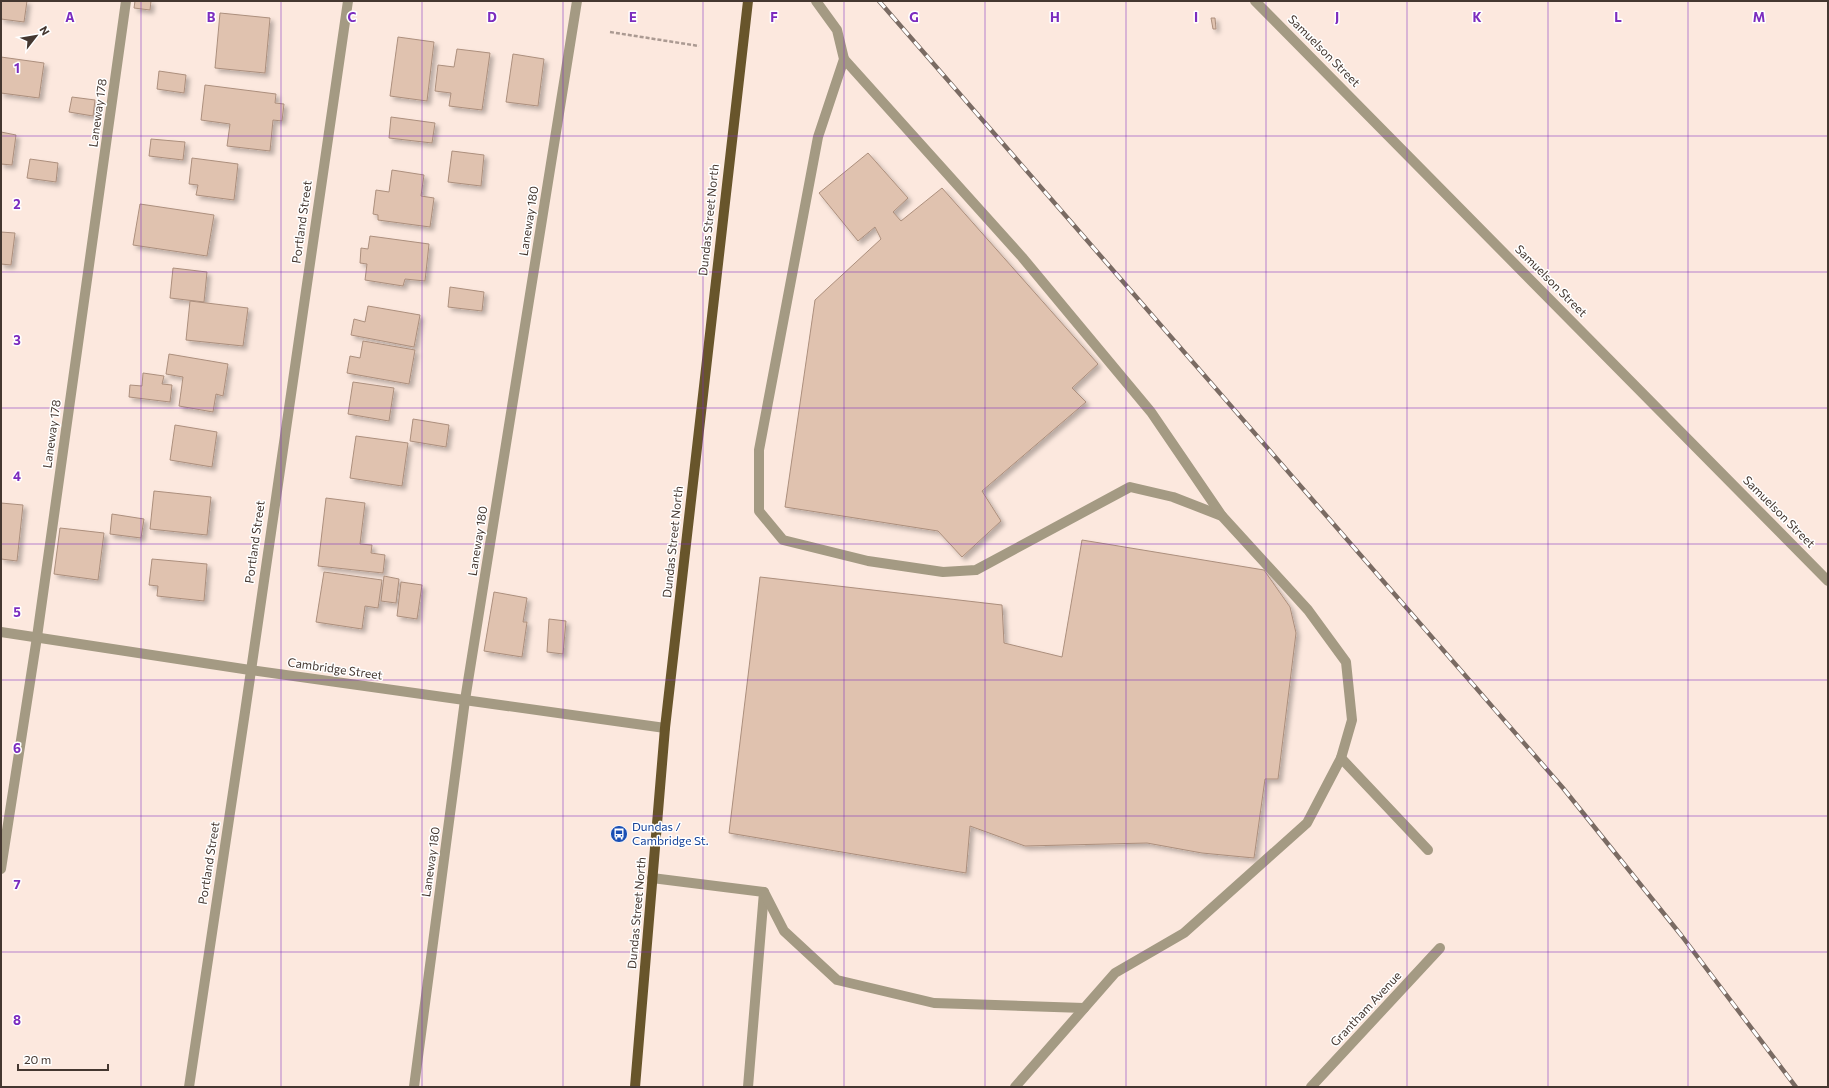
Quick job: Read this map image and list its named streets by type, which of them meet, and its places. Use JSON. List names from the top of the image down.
{
  "streets": {
    "main road": ["Dundas Street North"],
    "street": [
      "Samuelson Street",
      "Laneway 178",
      "Laneway 180",
      "Portland Street",
      "Cambridge Street",
      "Grantham Avenue"
    ]
  },
  "crossings": [
    ["Laneway 178", "Cambridge Street"],
    ["Dundas Street North", "Cambridge Street"],
    ["Laneway 180", "Cambridge Street"],
    ["Portland Street", "Cambridge Street"]
  ],
  "places": {
    "bus stop": ["Dundas / Cambridge St."]
  },
  "scale_bar": "20 m",
  "north": "top right",
  "grid": {
    "columns": [
      "A",
      "B",
      "C",
      "D",
      "E",
      "F",
      "G",
      "H",
      "I",
      "J",
      "K",
      "L",
      "M"
    ],
    "rows": [
      "1",
      "2",
      "3",
      "4",
      "5",
      "6",
      "7",
      "8"
    ]
  }
}
